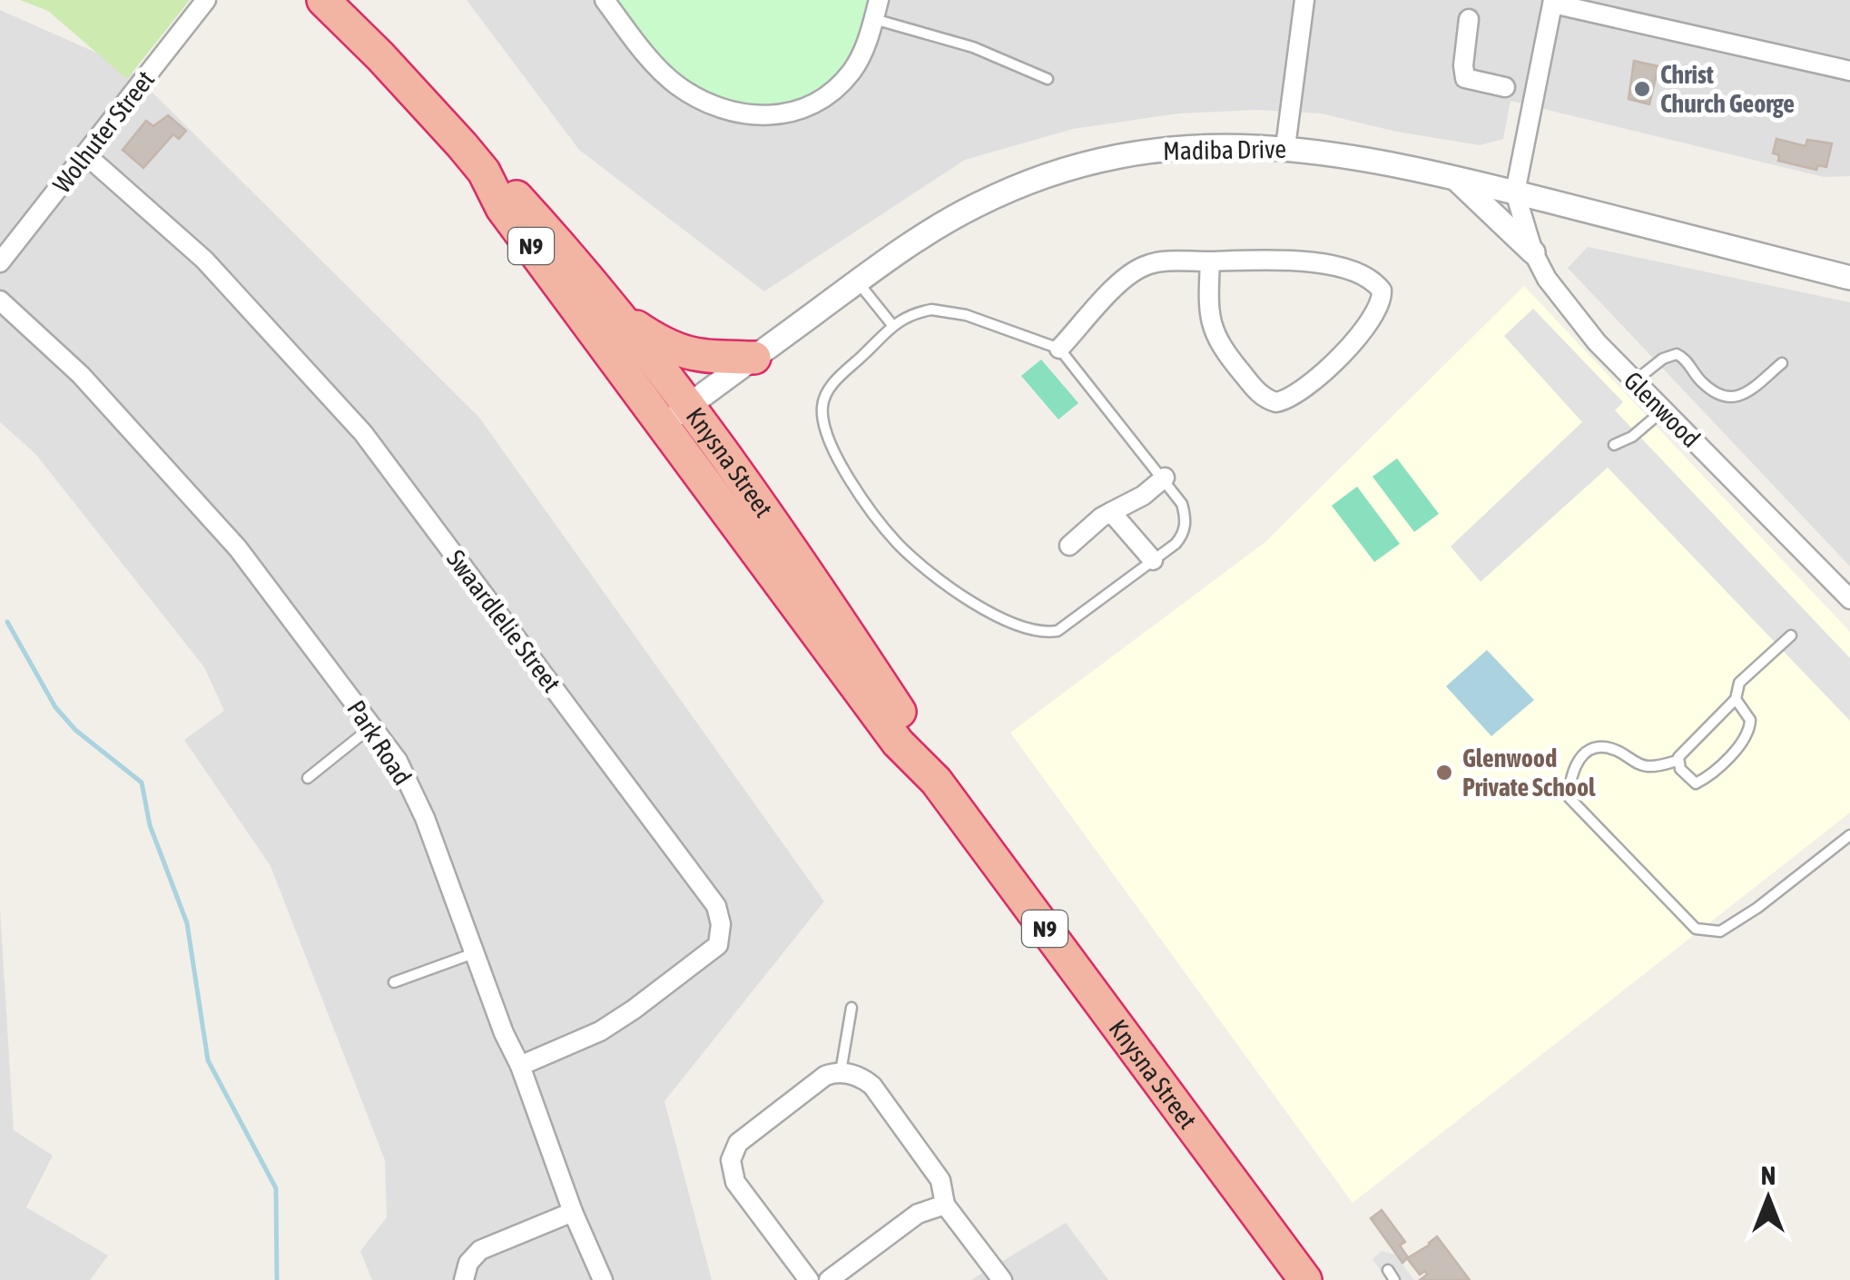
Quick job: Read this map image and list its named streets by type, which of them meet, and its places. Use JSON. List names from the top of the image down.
{
  "streets": {
    "highway": ["N9", "Knysna Street"],
    "street": [
      "Wolhuter Street",
      "Madiba Drive",
      "Glenwood",
      "Swaardlelie Street",
      "Park Road"
    ]
  },
  "crossings": [
    ["Wolhuter Street", "Swaardlelie Street"],
    ["Madiba Drive", "Glenwood"],
    ["Madiba Drive", "Knysna Street"],
    ["Swaardlelie Street", "Park Road"]
  ],
  "places": ["Christ Church George", "Glenwood Private School"],
  "north": "top"
}
